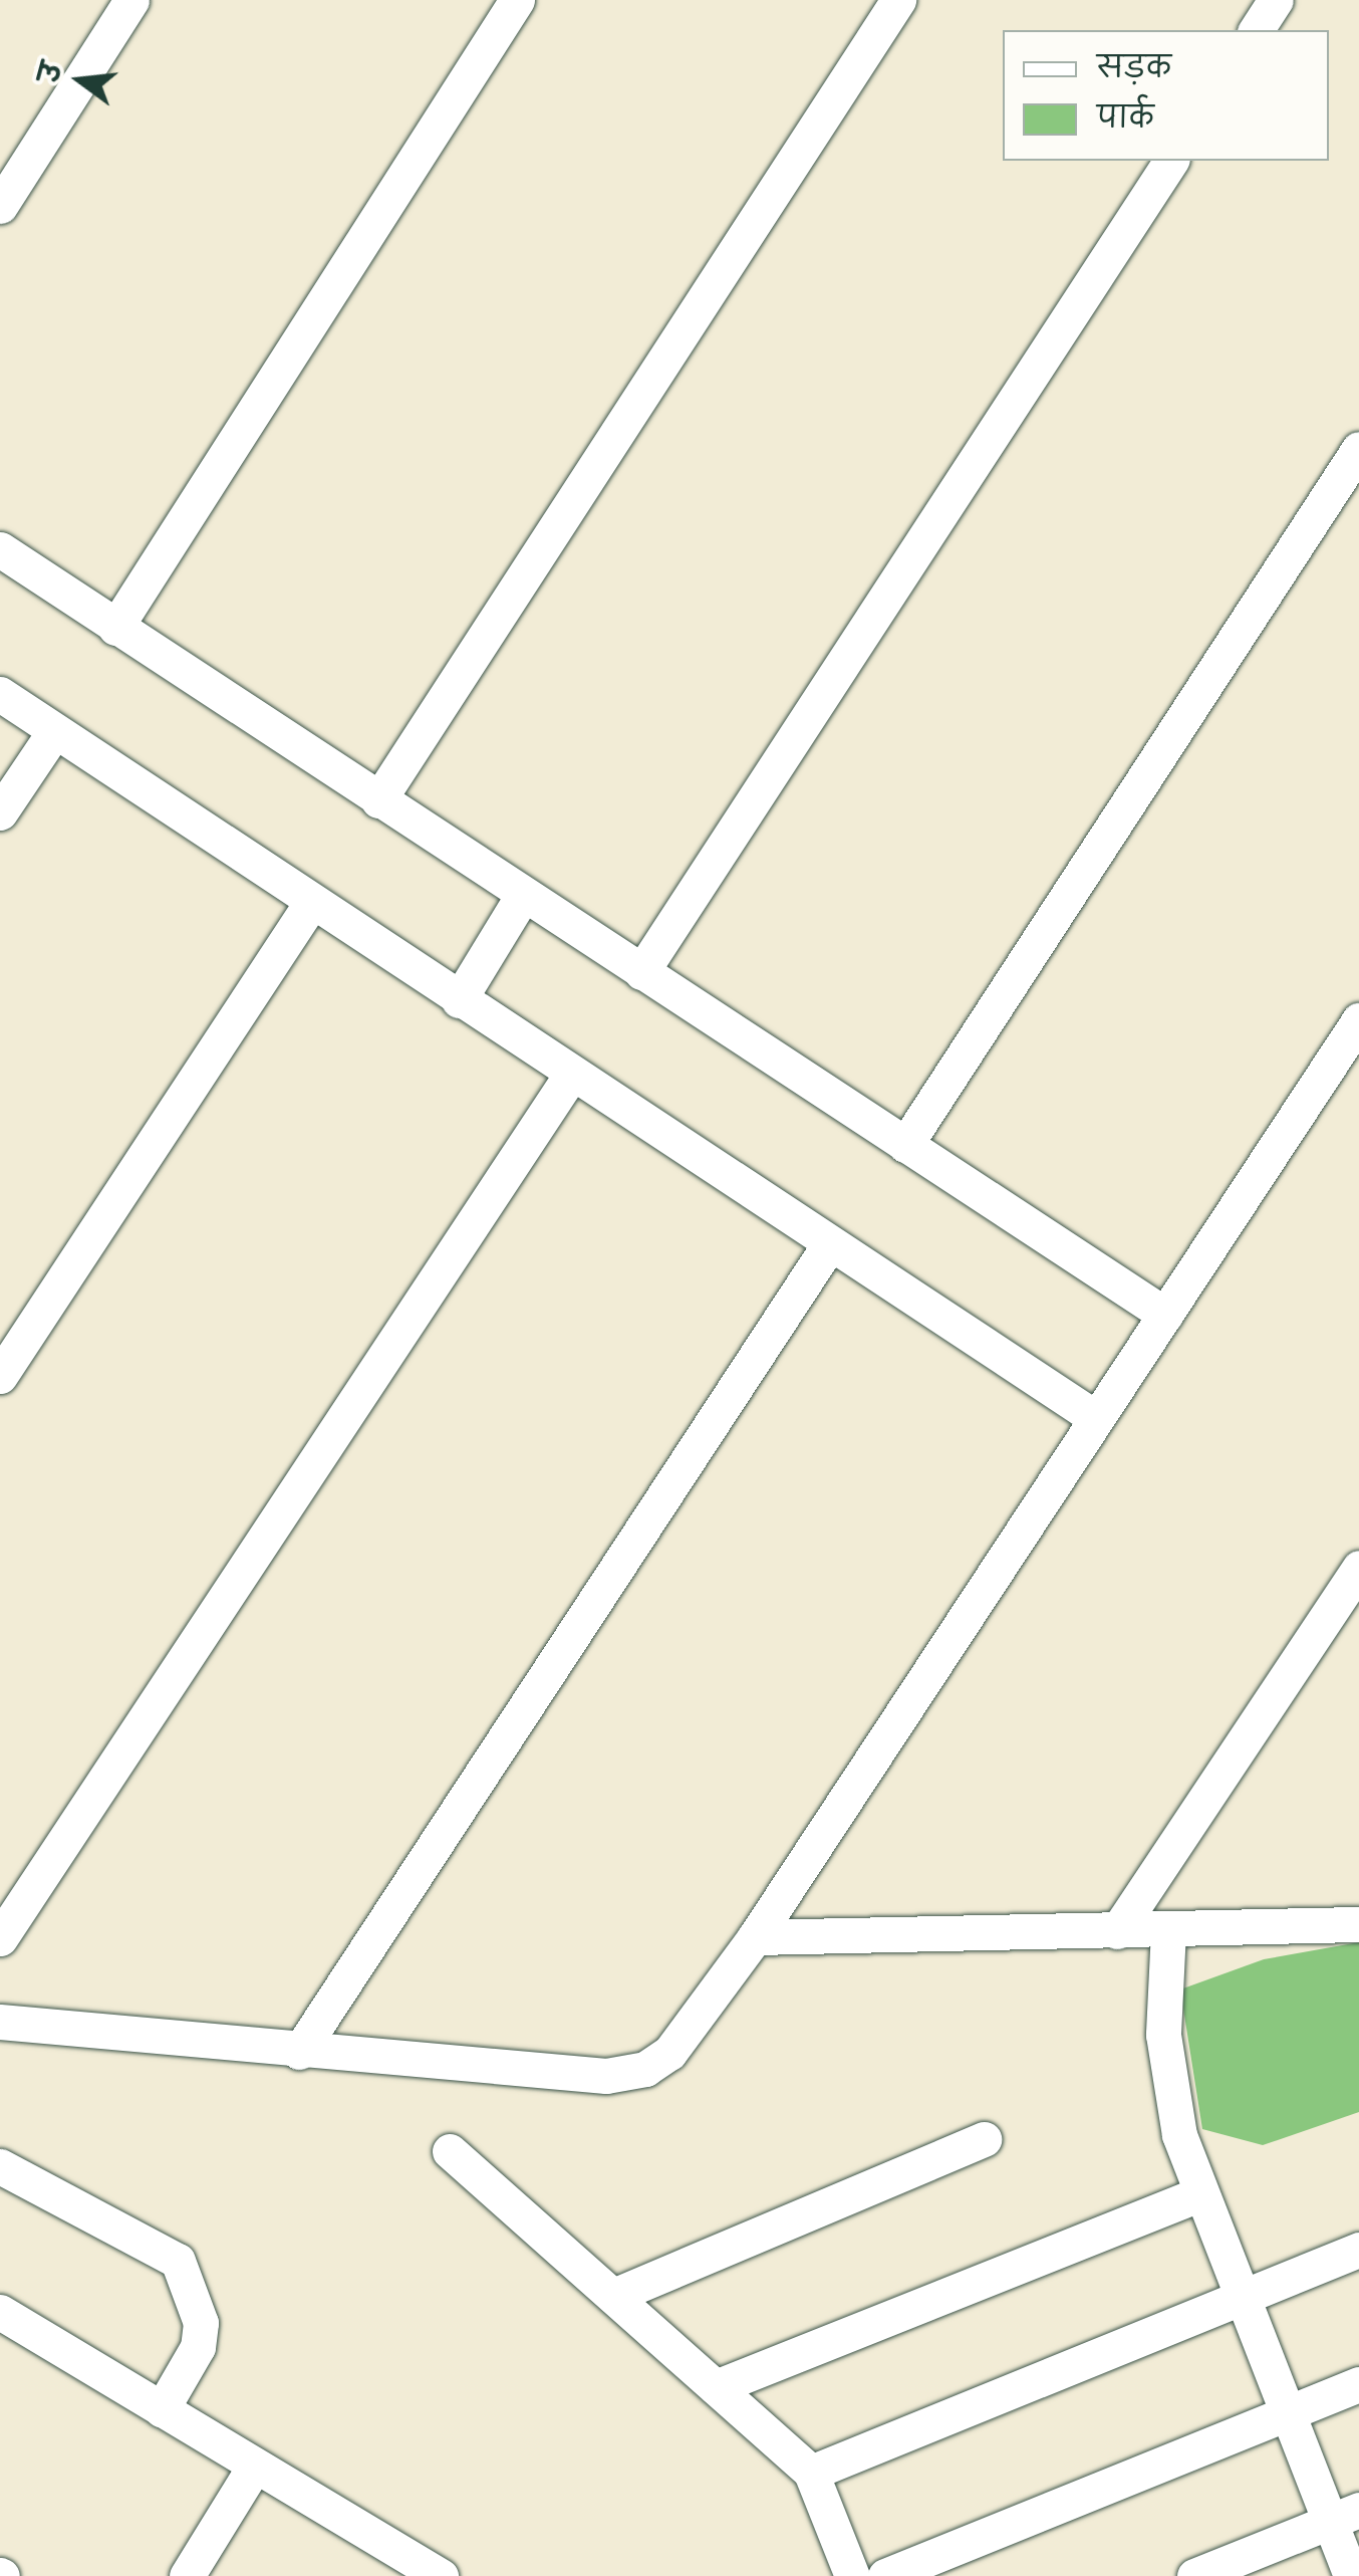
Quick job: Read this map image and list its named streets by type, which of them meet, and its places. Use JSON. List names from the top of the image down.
{
  "legend": ["सड़क", "पार्क"],
  "north": "left"
}
